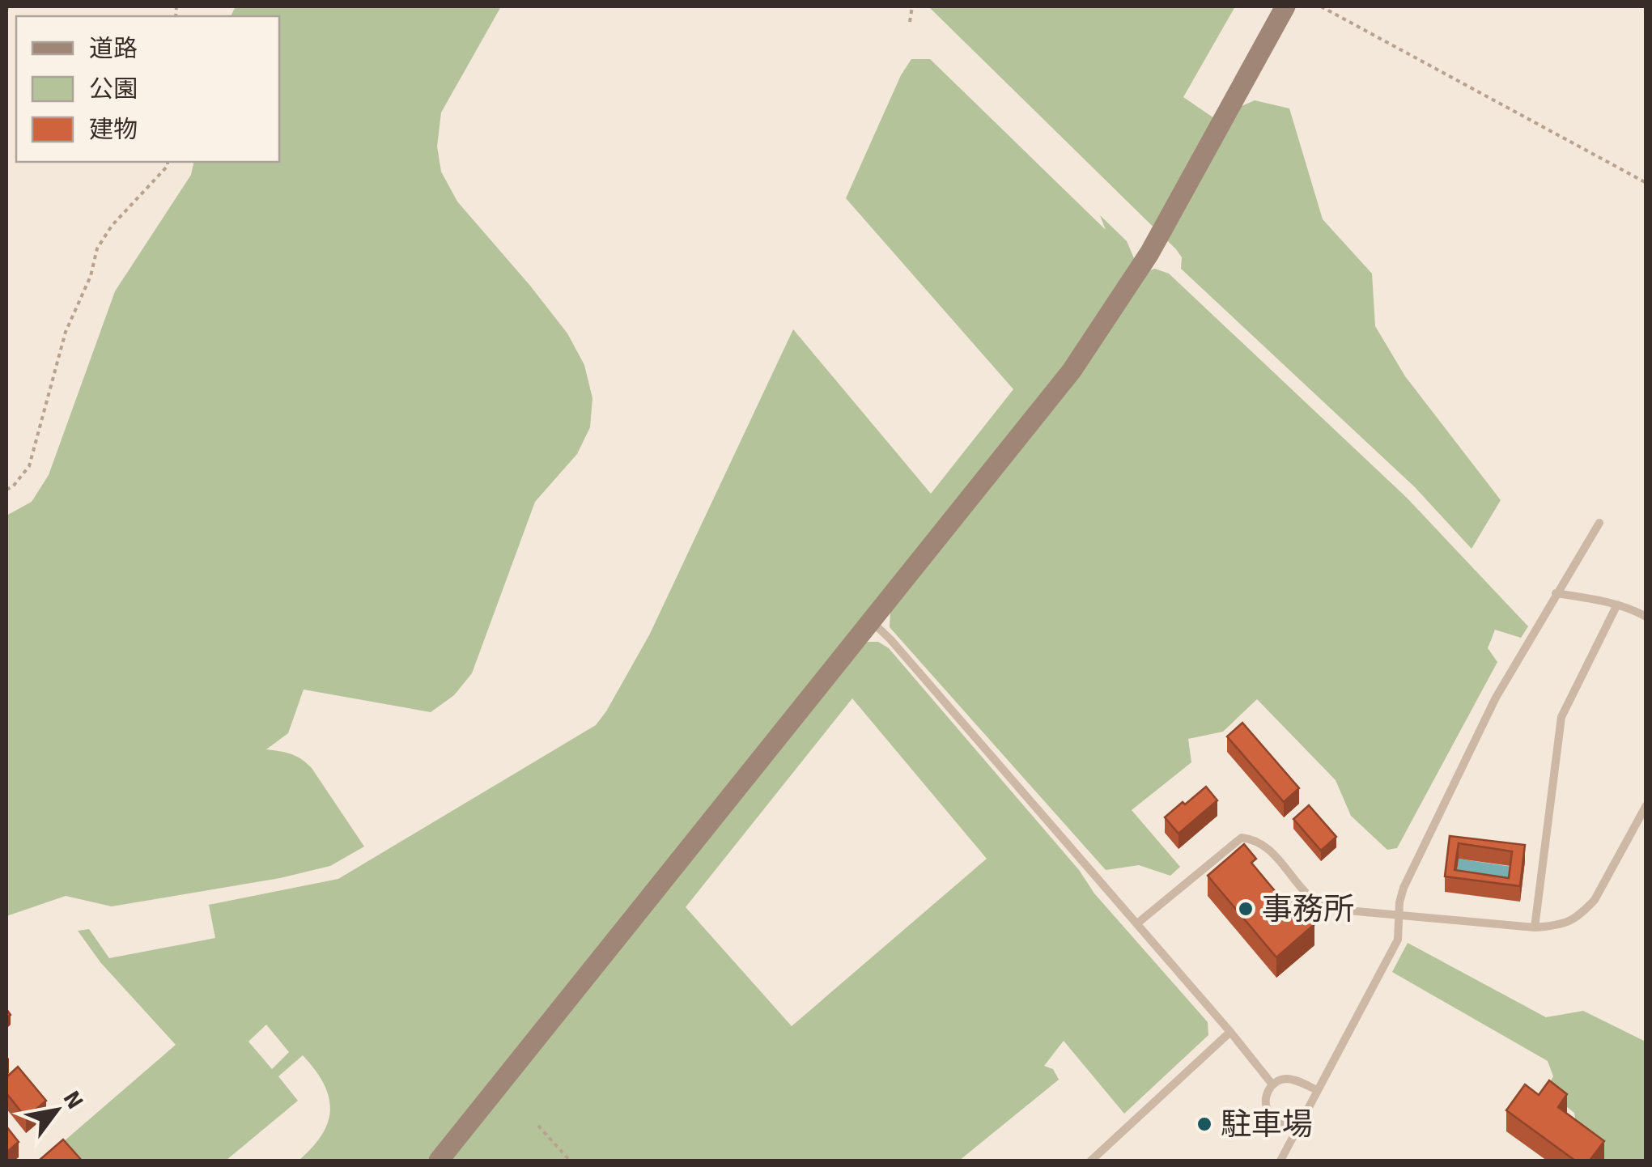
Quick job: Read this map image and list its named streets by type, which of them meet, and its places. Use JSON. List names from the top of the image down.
{
  "places": ["事務所", "駐車場"],
  "legend": ["道路", "公園", "建物"],
  "north": "top right"
}
